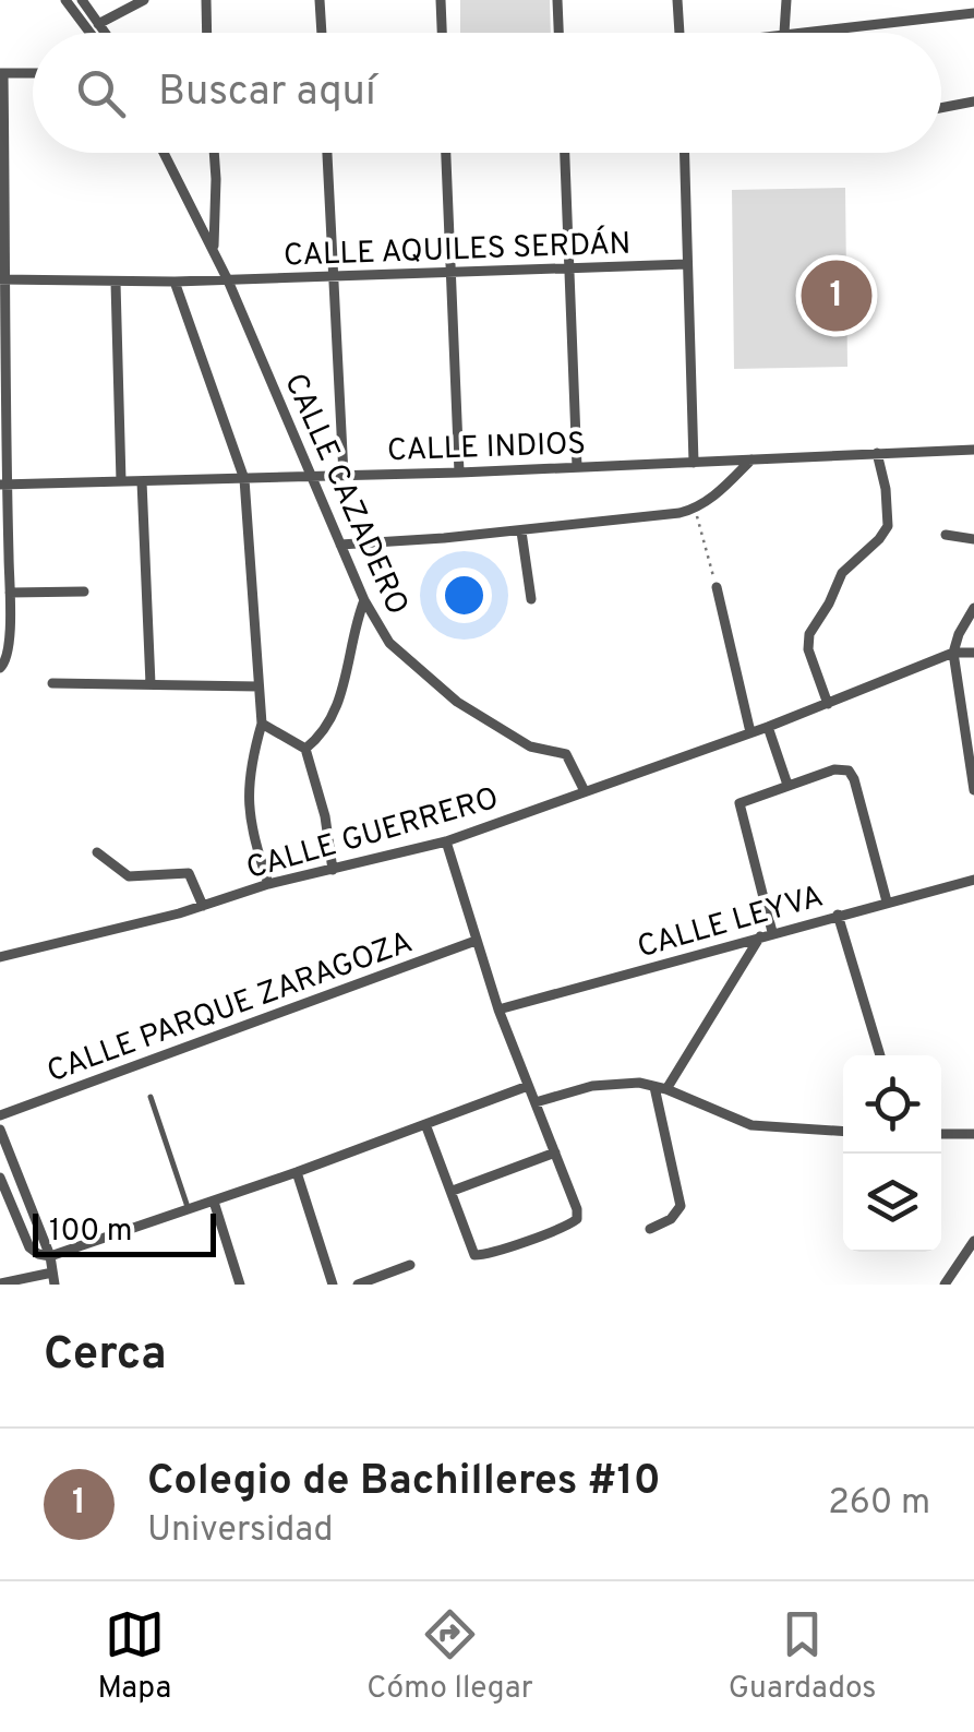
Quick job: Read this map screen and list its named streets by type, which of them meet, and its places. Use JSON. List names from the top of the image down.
{
  "streets": {
    "street": [
      "CALLE AQUILES SERDÁN",
      "CALLE INDIOS",
      "CALLE CAZADERO",
      "CALLE GUERRERO",
      "CALLE LEYVA",
      "CALLE PARQUE ZARAGOZA"
    ]
  },
  "crossings": [
    ["CALLE AQUILES SERDÁN", "CALLE CAZADERO"],
    ["CALLE INDIOS", "CALLE CAZADERO"],
    ["CALLE CAZADERO", "CALLE GUERRERO"]
  ],
  "scale_bar": "100 m",
  "page": {
    "search": "Buscar aquí",
    "pins": "1",
    "scale": "100 m",
    "heading": "Cerca",
    "list": [
      {
        "mark": "1",
        "name": "Colegio de Bachilleres #10",
        "note": "Universidad",
        "value": "260 m"
      }
    ],
    "nav": ["Mapa", "Cómo llegar", "Guardados"]
  }
}
